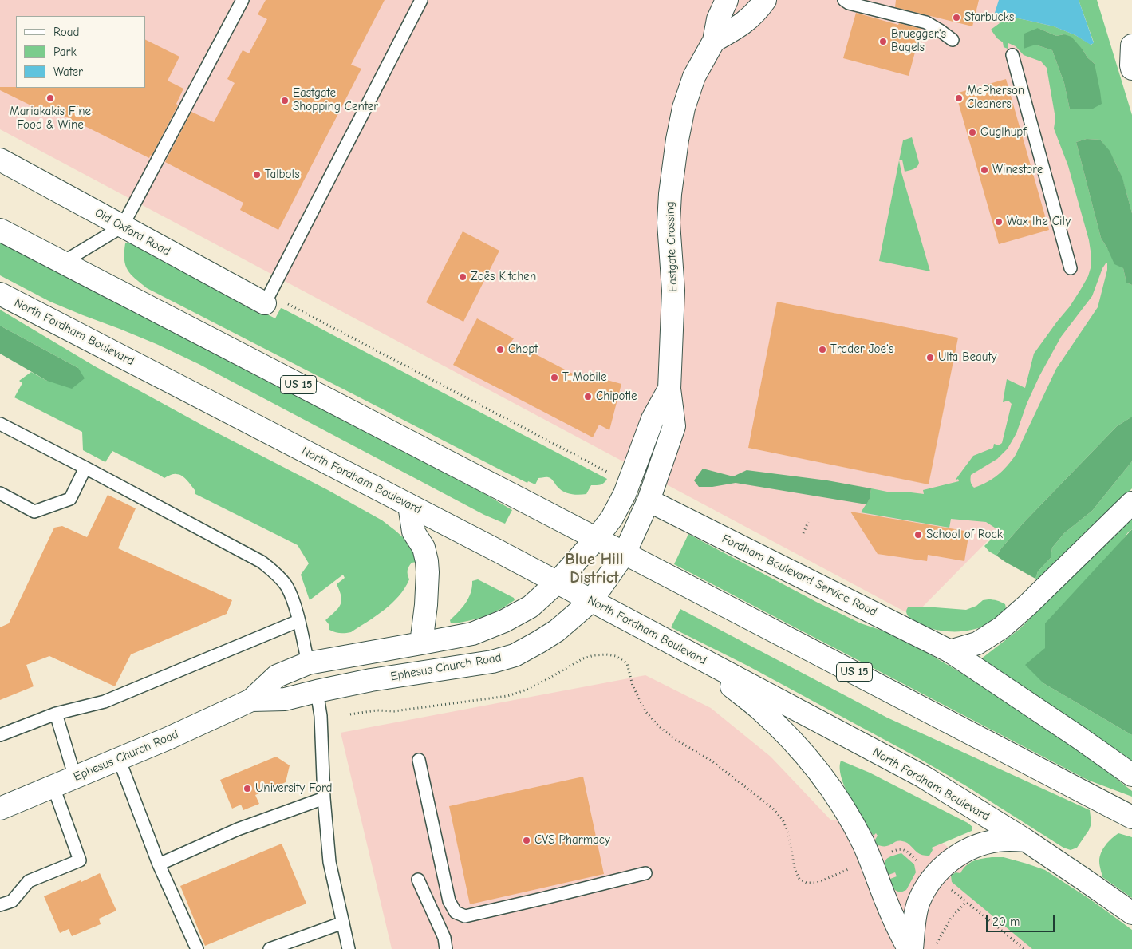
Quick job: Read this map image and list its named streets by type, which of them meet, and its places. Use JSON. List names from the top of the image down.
{
  "streets": {
    "main road": [
      "Old Oxford Road",
      "Eastgate Crossing",
      "North Fordham Boulevard",
      "US 15",
      "Fordham Boulevard Service Road",
      "Ephesus Church Road"
    ]
  },
  "crossings": [
    ["Eastgate Crossing", "US 15"],
    ["Eastgate Crossing", "Fordham Boulevard Service Road"],
    ["Eastgate Crossing", "Ephesus Church Road"],
    ["North Fordham Boulevard", "Ephesus Church Road"],
    ["US 15", "Ephesus Church Road"]
  ],
  "districts": ["Blue Hill District"],
  "places": [
    "Starbucks",
    "Bruegger's Bagels",
    "Mariakakis Fine Food & Wine",
    "McPherson Cleaners",
    "Eastgate Shopping Center",
    "Guglhupf",
    "Winestore",
    "Talbots",
    "Wax the City",
    "Zoës Kitchen",
    "Chopt",
    "Trader Joe's",
    "Ulta Beauty",
    "T-Mobile",
    "Chipotle",
    "School of Rock",
    "University Ford",
    "CVS Pharmacy"
  ],
  "legend": ["Road", "Park", "Water"],
  "scale_bar": "20 m"
}
